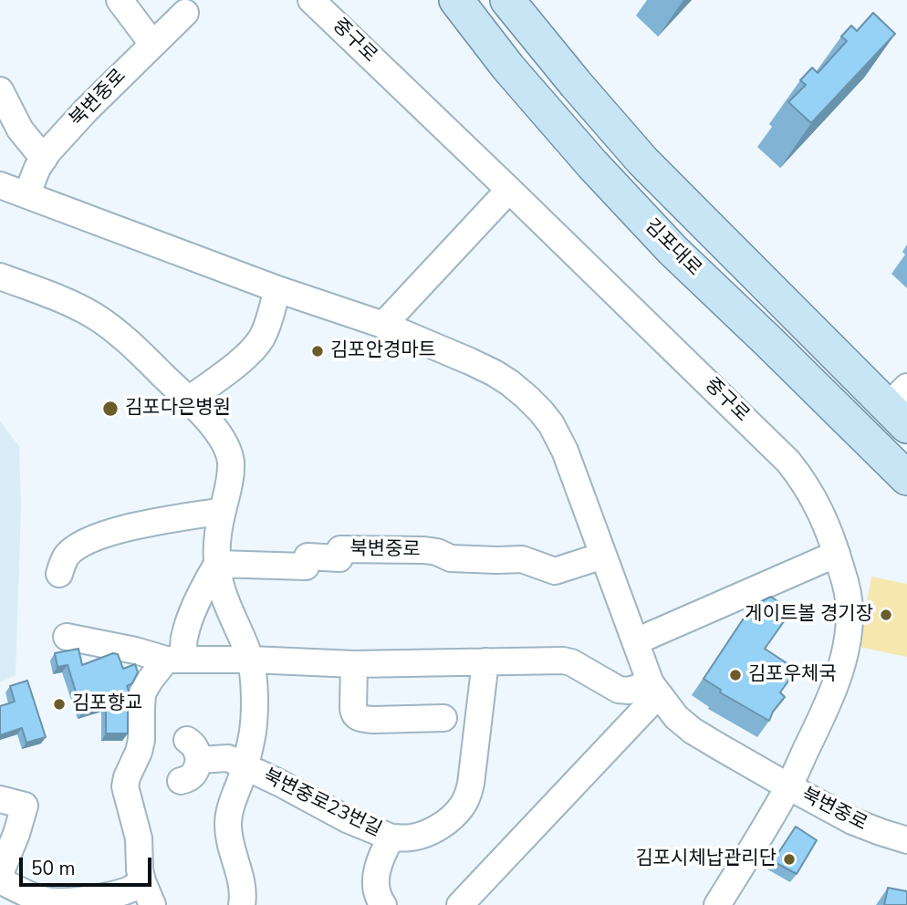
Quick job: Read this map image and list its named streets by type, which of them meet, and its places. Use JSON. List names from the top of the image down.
{
  "streets": {
    "main road": ["김포대로"],
    "street": ["중구로", "북변중로", "북변중로23번길"]
  },
  "crossings": [
    ["중구로", "북변중로"]
  ],
  "places": [
    "김포안경마트",
    "김포다은병원",
    "게이트볼 경기장",
    "김포우체국",
    "김포향교",
    "김포시체납관리단"
  ],
  "scale_bar": "50 m"
}
